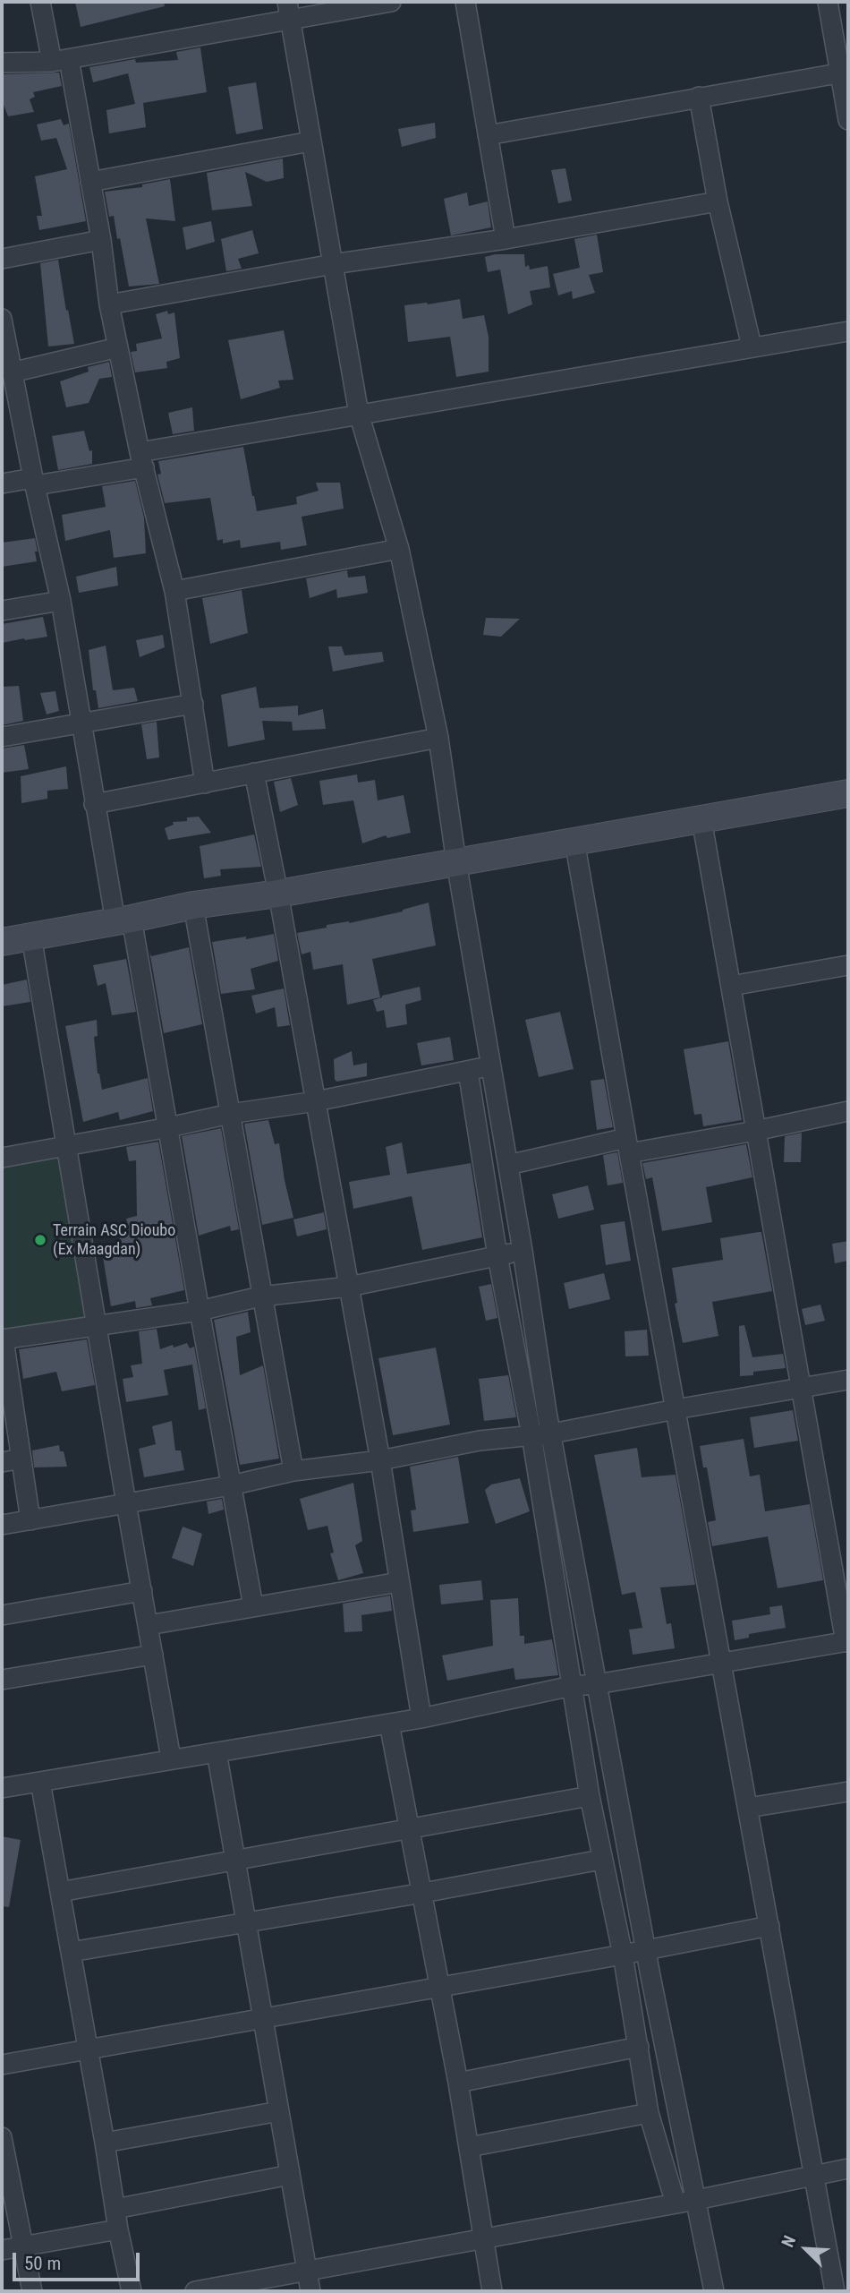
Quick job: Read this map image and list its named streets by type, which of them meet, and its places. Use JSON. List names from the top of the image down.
{
  "places": ["Terrain ASC Dioubo (Ex Maagdan)"],
  "scale_bar": "50 m",
  "north": "top left"
}
